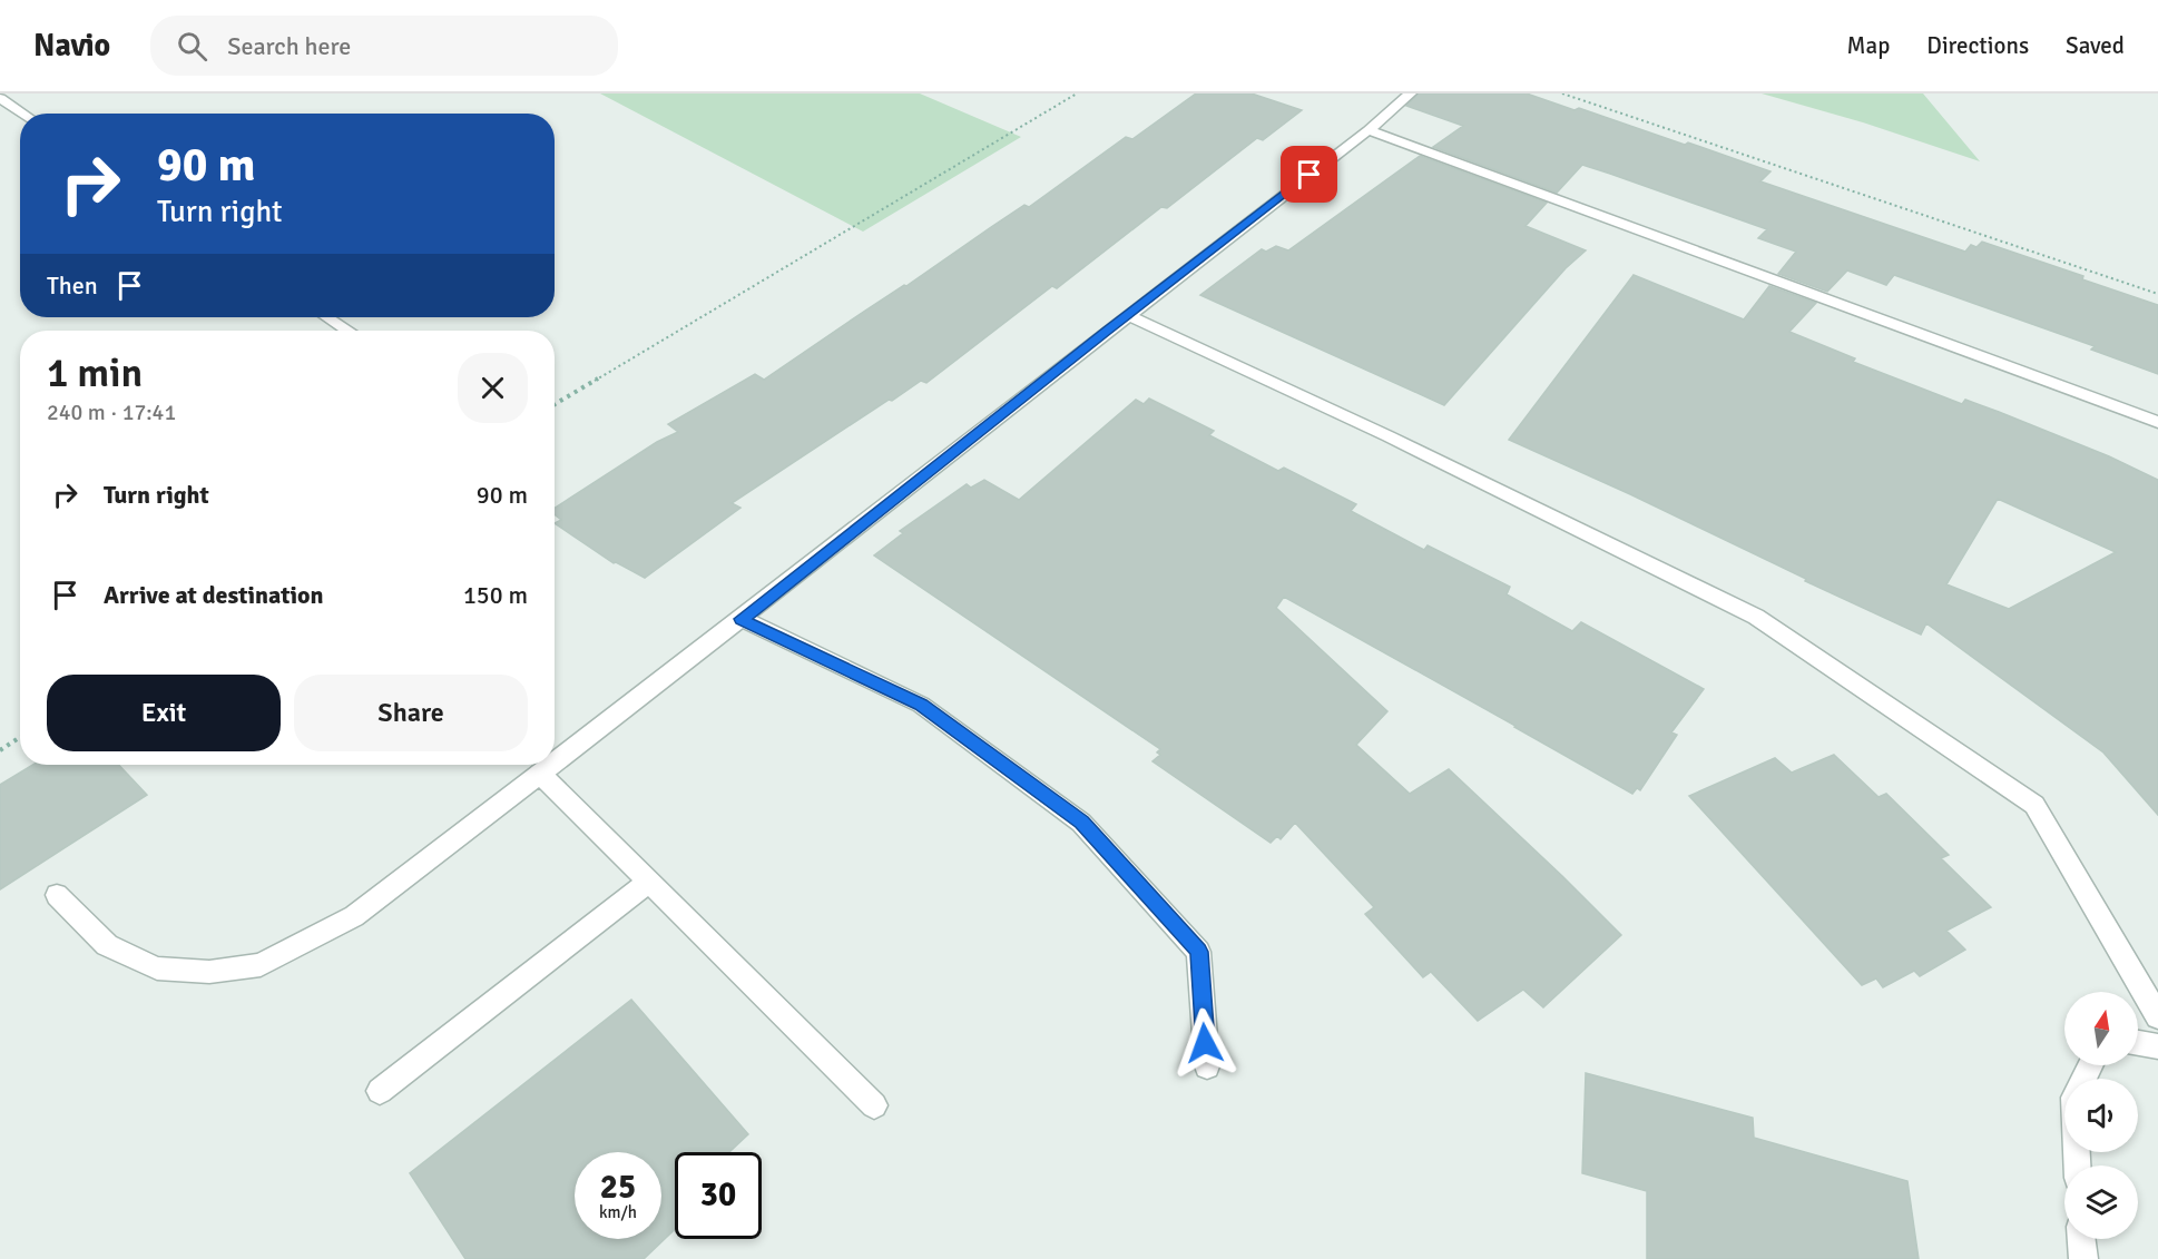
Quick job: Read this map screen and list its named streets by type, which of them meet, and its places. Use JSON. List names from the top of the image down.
{
  "north": "top",
  "page": {
    "header": "Navio",
    "search": "Search here",
    "nav": ["Map", "Directions", "Saved"],
    "turn": ["90 m", "Turn right"],
    "then": "Then",
    "heading": ["1 min", "240 m · 17:41"],
    "list": [
      {
        "name": "Turn right",
        "value": "90 m"
      },
      {
        "name": "Arrive at destination",
        "value": "150 m"
      }
    ],
    "buttons": ["Exit", "Share"],
    "speed": "25 km/h",
    "limit": "30"
  }
}
